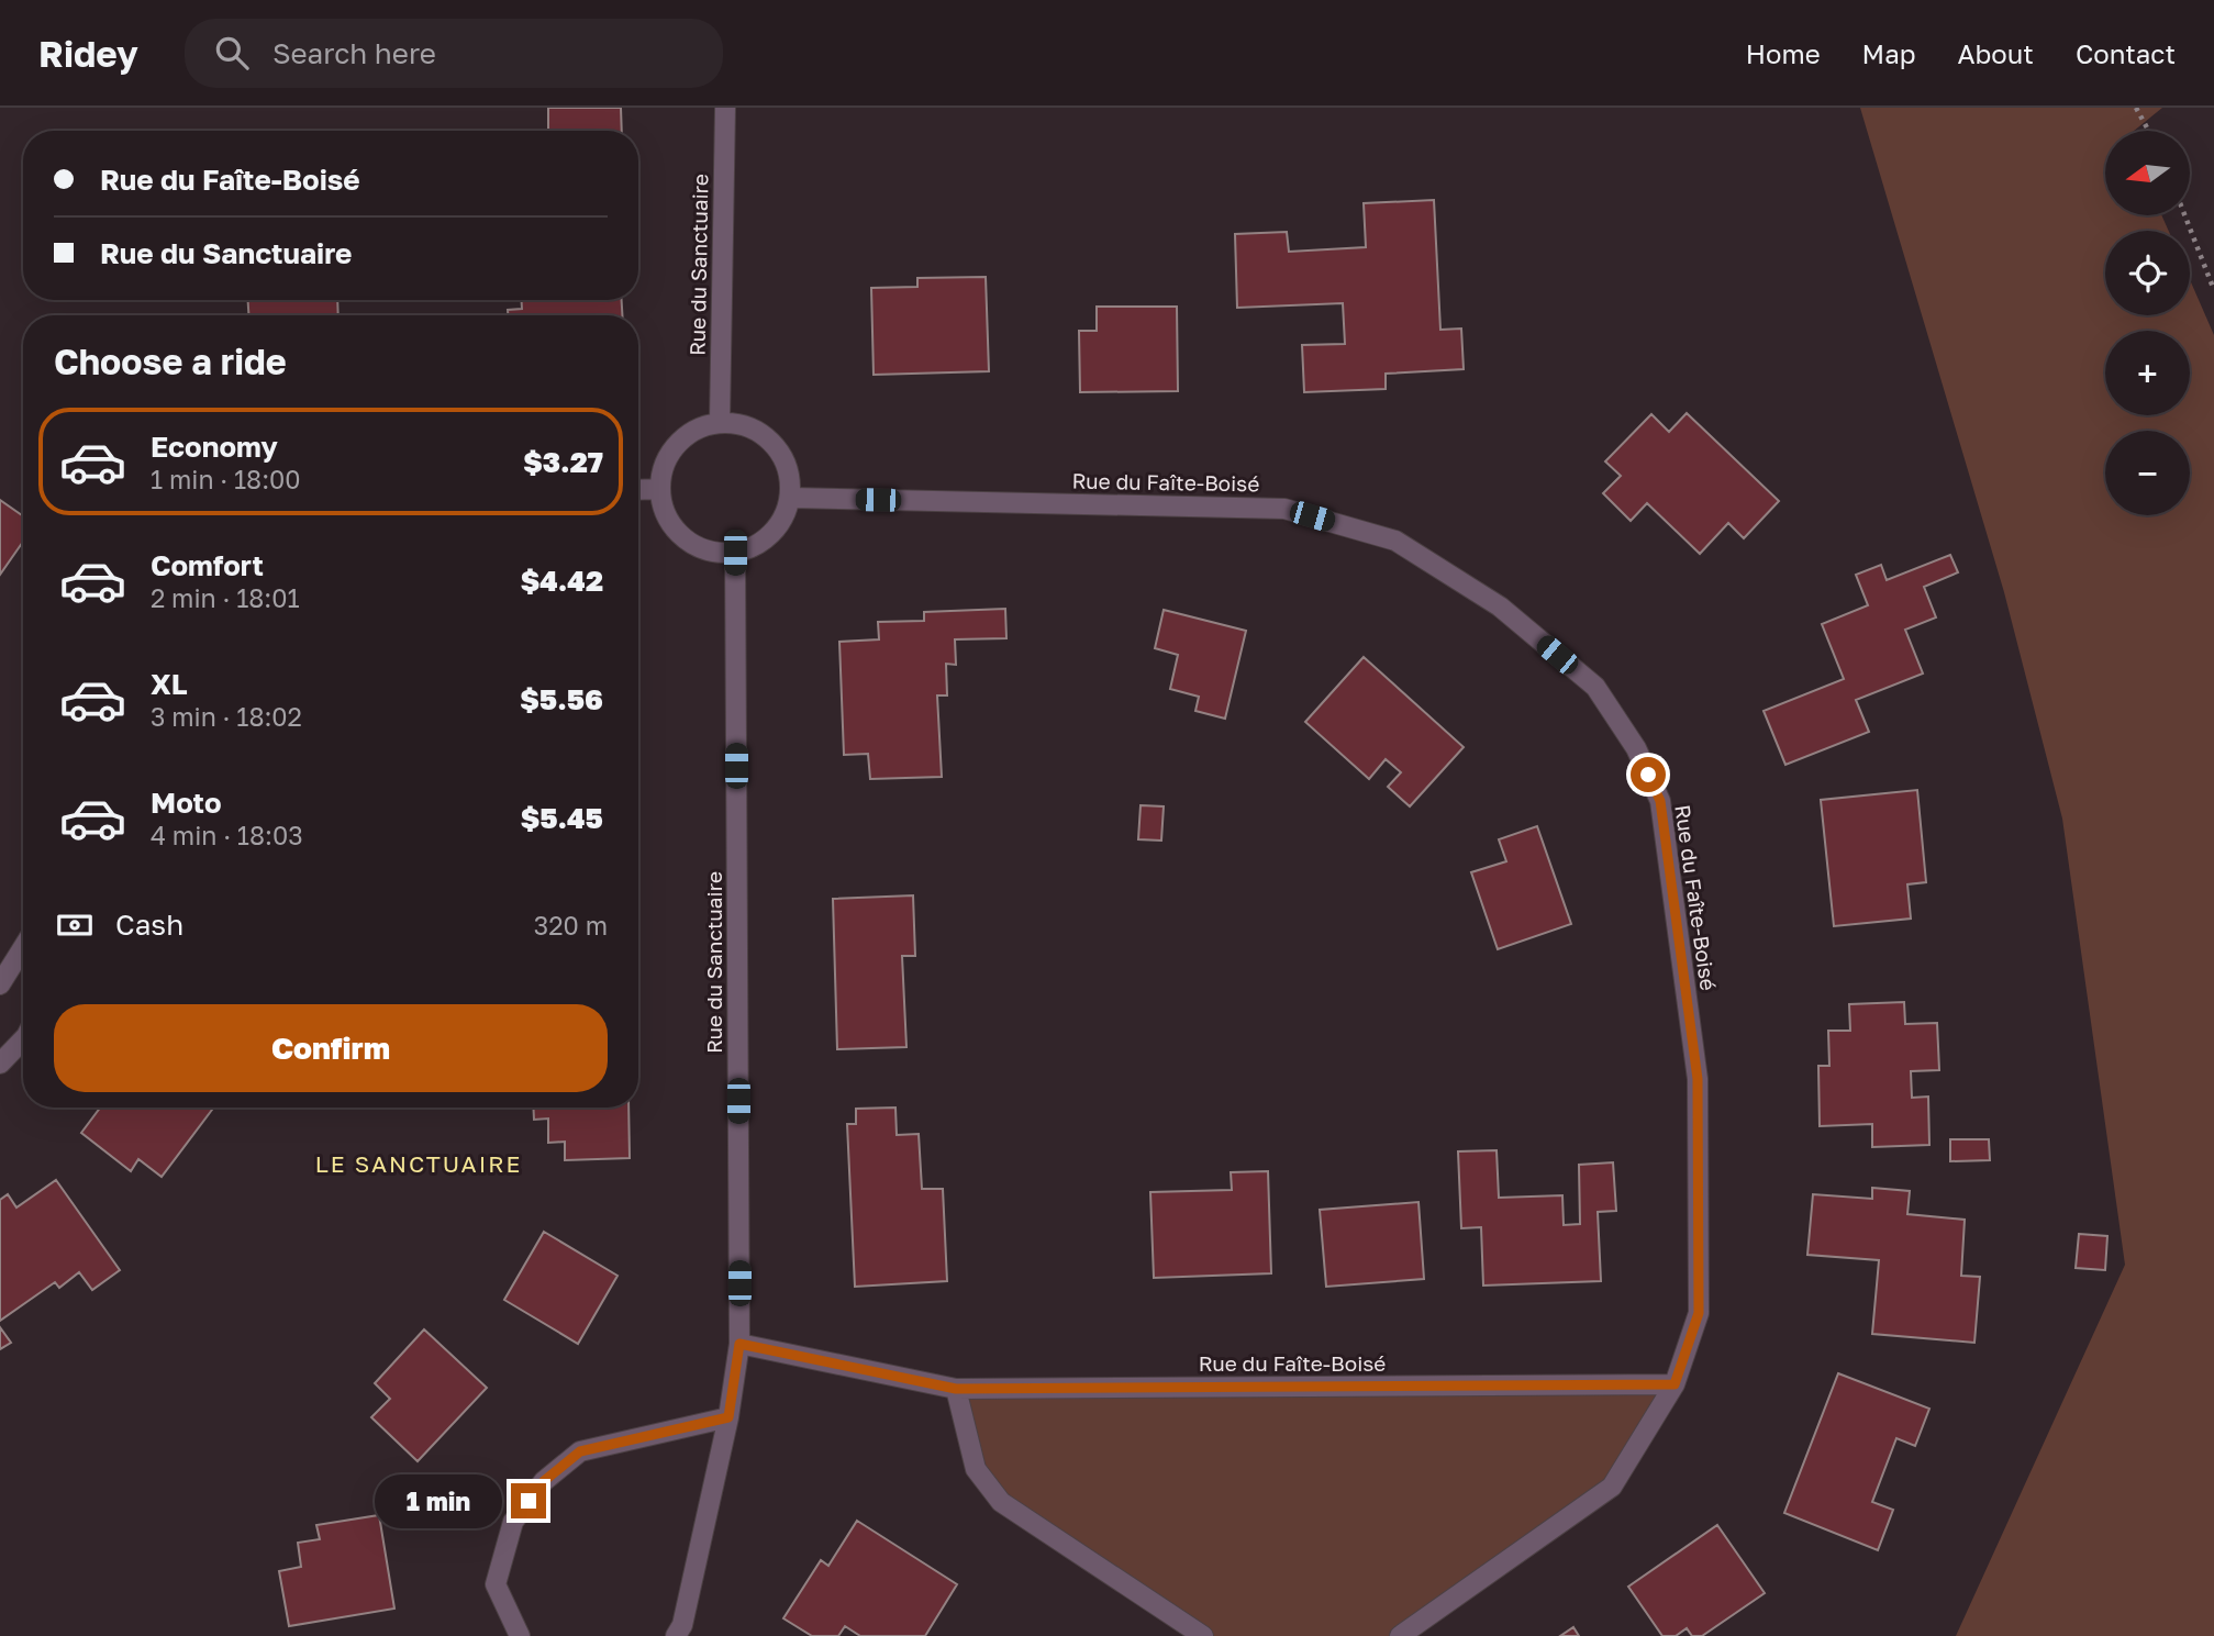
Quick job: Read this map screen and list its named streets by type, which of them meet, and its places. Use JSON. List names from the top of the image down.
{
  "streets": {
    "street": ["Rue du Sanctuaire", "Rue du Faîte-Boisé"]
  },
  "crossings": [
    ["Rue du Sanctuaire", "Rue du Faîte-Boisé"]
  ],
  "districts": ["LE SANCTUAIRE"],
  "north": "left",
  "page": {
    "header": "Ridey",
    "search": "Search here",
    "nav": [
      "Home",
      "Map",
      "About",
      "Contact"
    ],
    "map_buttons": ["+", "−"],
    "banner": ["Rue du Faîte-Boisé", "Rue du Sanctuaire"],
    "heading": "Choose a ride",
    "list": [
      {
        "name": "Economy",
        "note": "1 min · 18:00",
        "value": "$3.27"
      },
      {
        "name": "Comfort",
        "note": "2 min · 18:01",
        "value": "$4.42"
      },
      {
        "name": "XL",
        "note": "3 min · 18:02",
        "value": "$5.56"
      },
      {
        "name": "Moto",
        "note": "4 min · 18:03",
        "value": "$5.45"
      }
    ],
    "pay": ["Cash", "320 m"],
    "buttons": "Confirm",
    "bubble": "1 min"
  }
}
